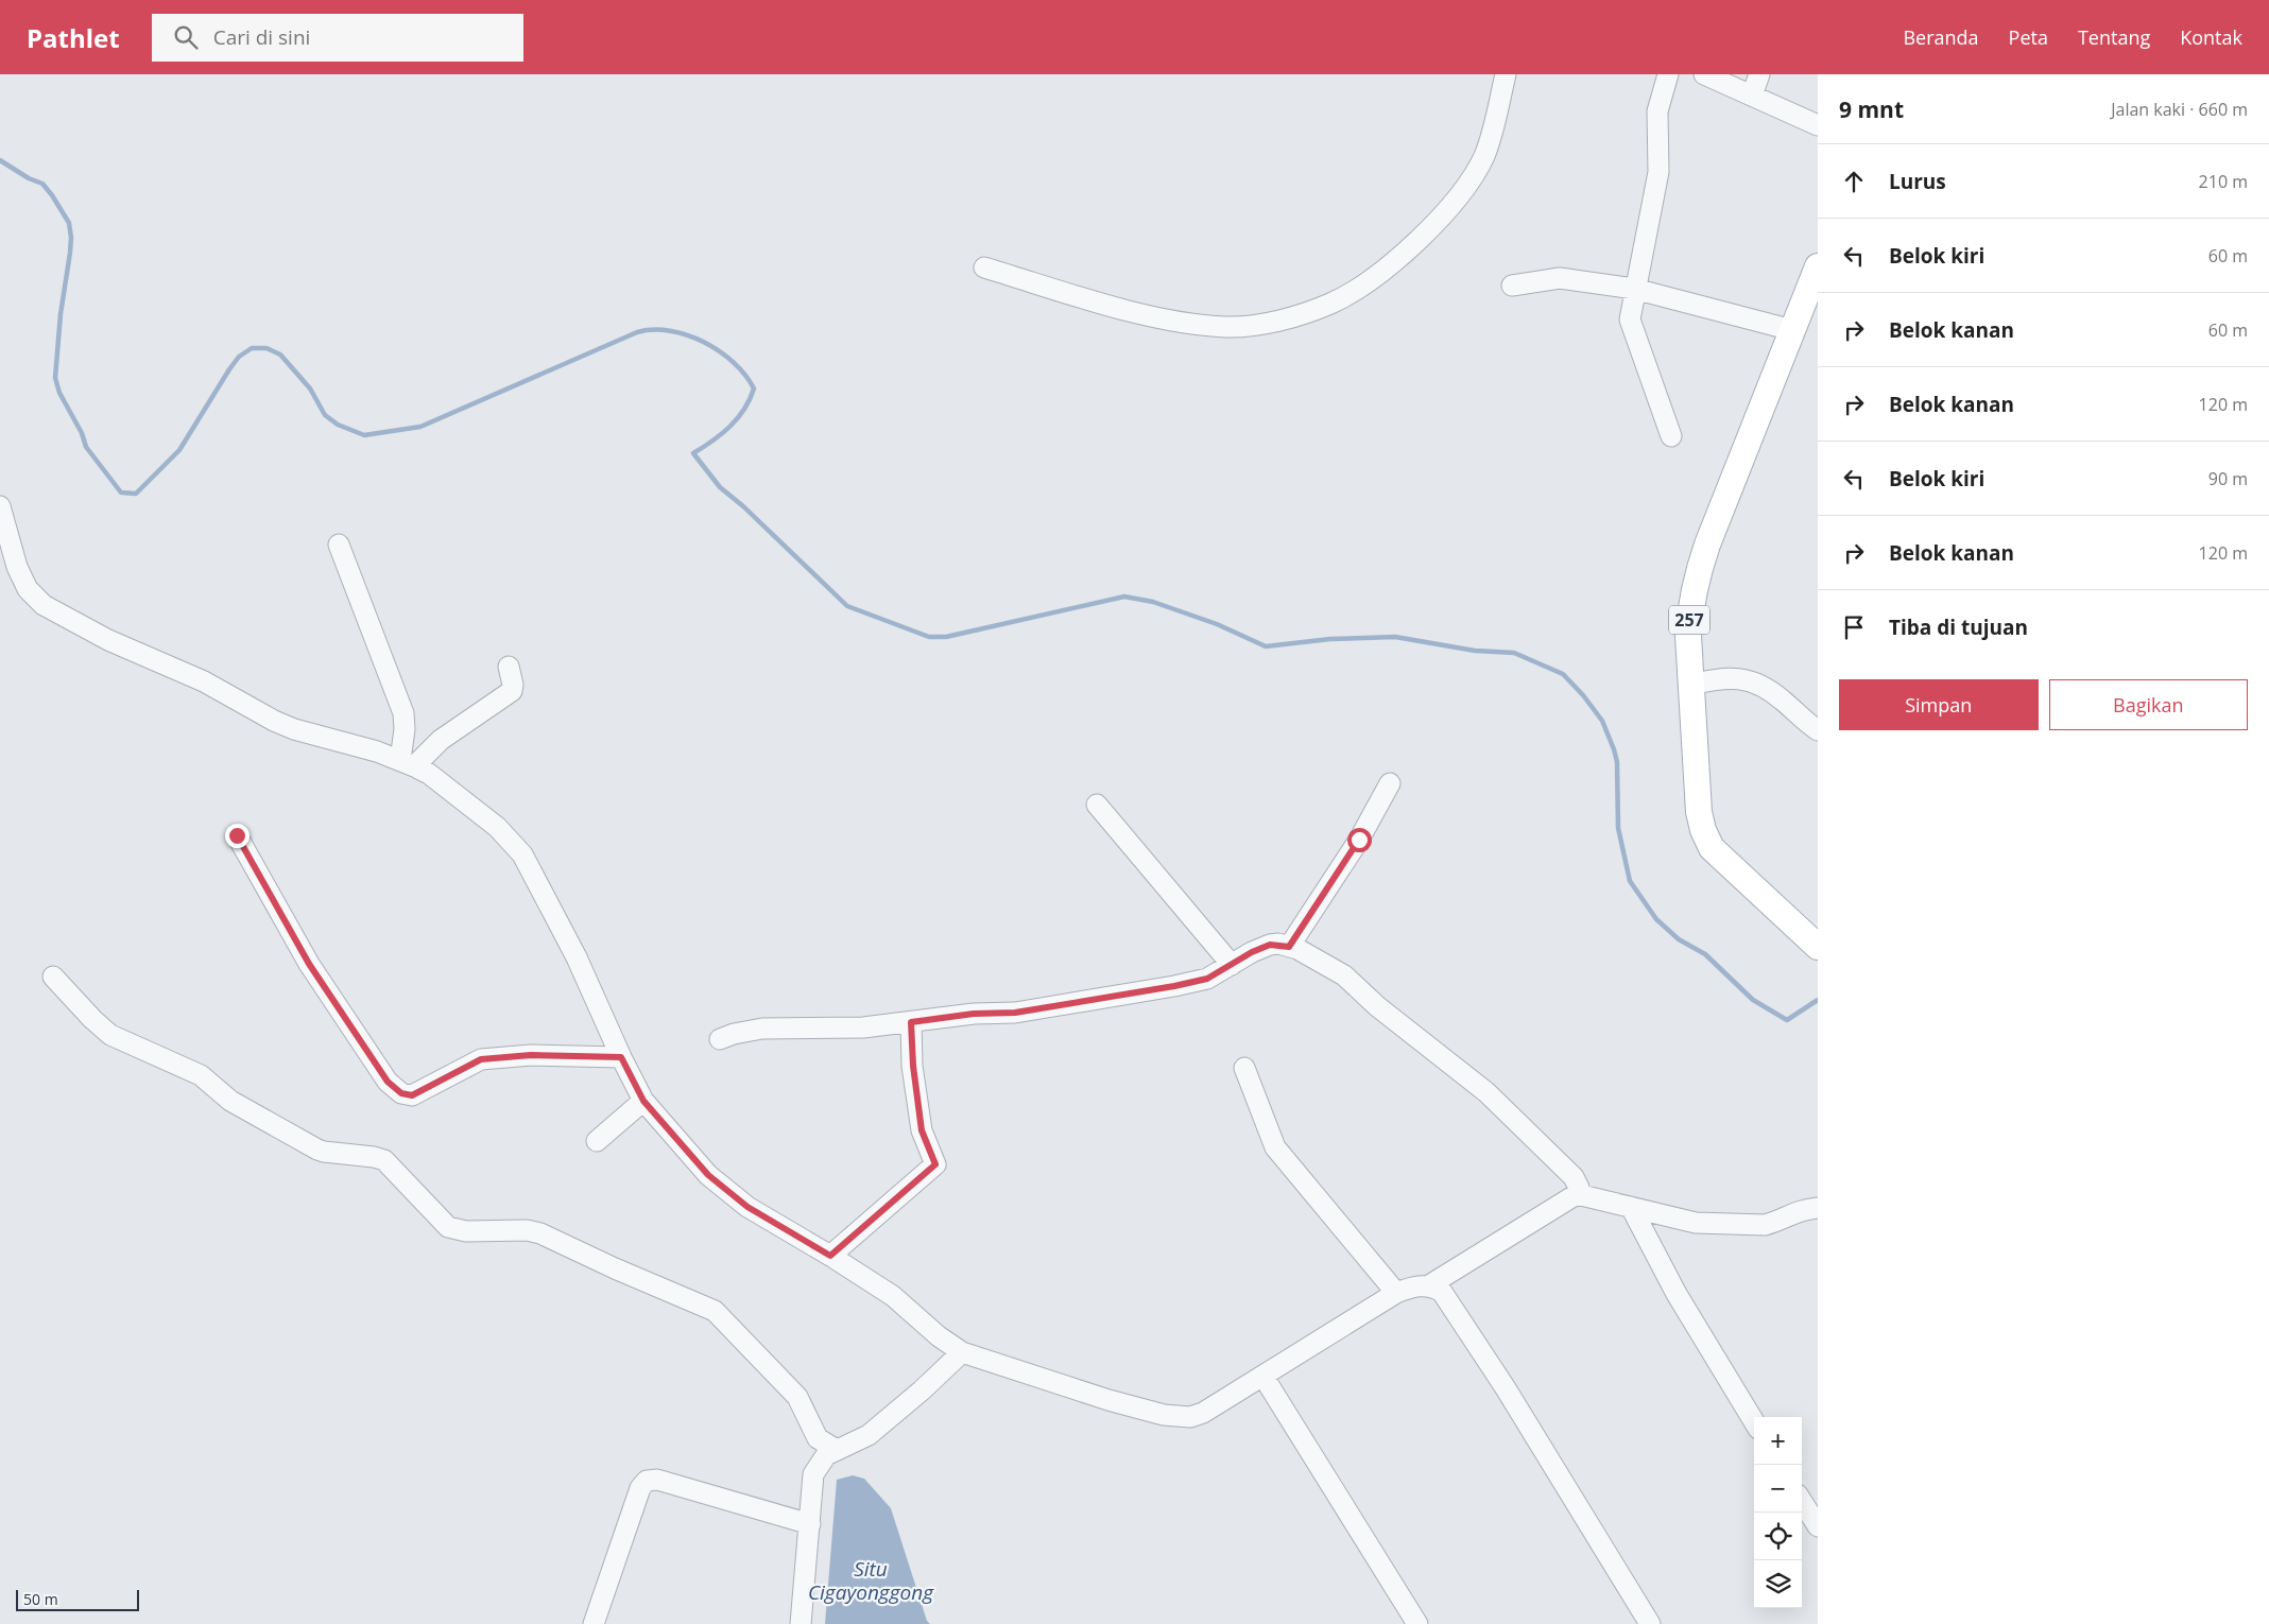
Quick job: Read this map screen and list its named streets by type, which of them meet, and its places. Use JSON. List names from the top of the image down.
{
  "streets": {
    "main road": ["257"]
  },
  "water": ["Situ Cigayonggong"],
  "scale_bar": "50 m",
  "page": {
    "header": "Pathlet",
    "search": "Cari di sini",
    "nav": [
      "Beranda",
      "Peta",
      "Tentang",
      "Kontak"
    ],
    "heading": ["9 mnt", "Jalan kaki · 660 m"],
    "list": [
      ["Lurus", "210 m"],
      ["Belok kiri", "60 m"],
      ["Belok kanan", "60 m"],
      ["Belok kanan", "120 m"],
      ["Belok kiri", "90 m"],
      ["Belok kanan", "120 m"],
      "Tiba di tujuan"
    ],
    "buttons": ["Simpan", "Bagikan"],
    "map_buttons": ["+", "−"],
    "scale": "50 m"
  }
}
